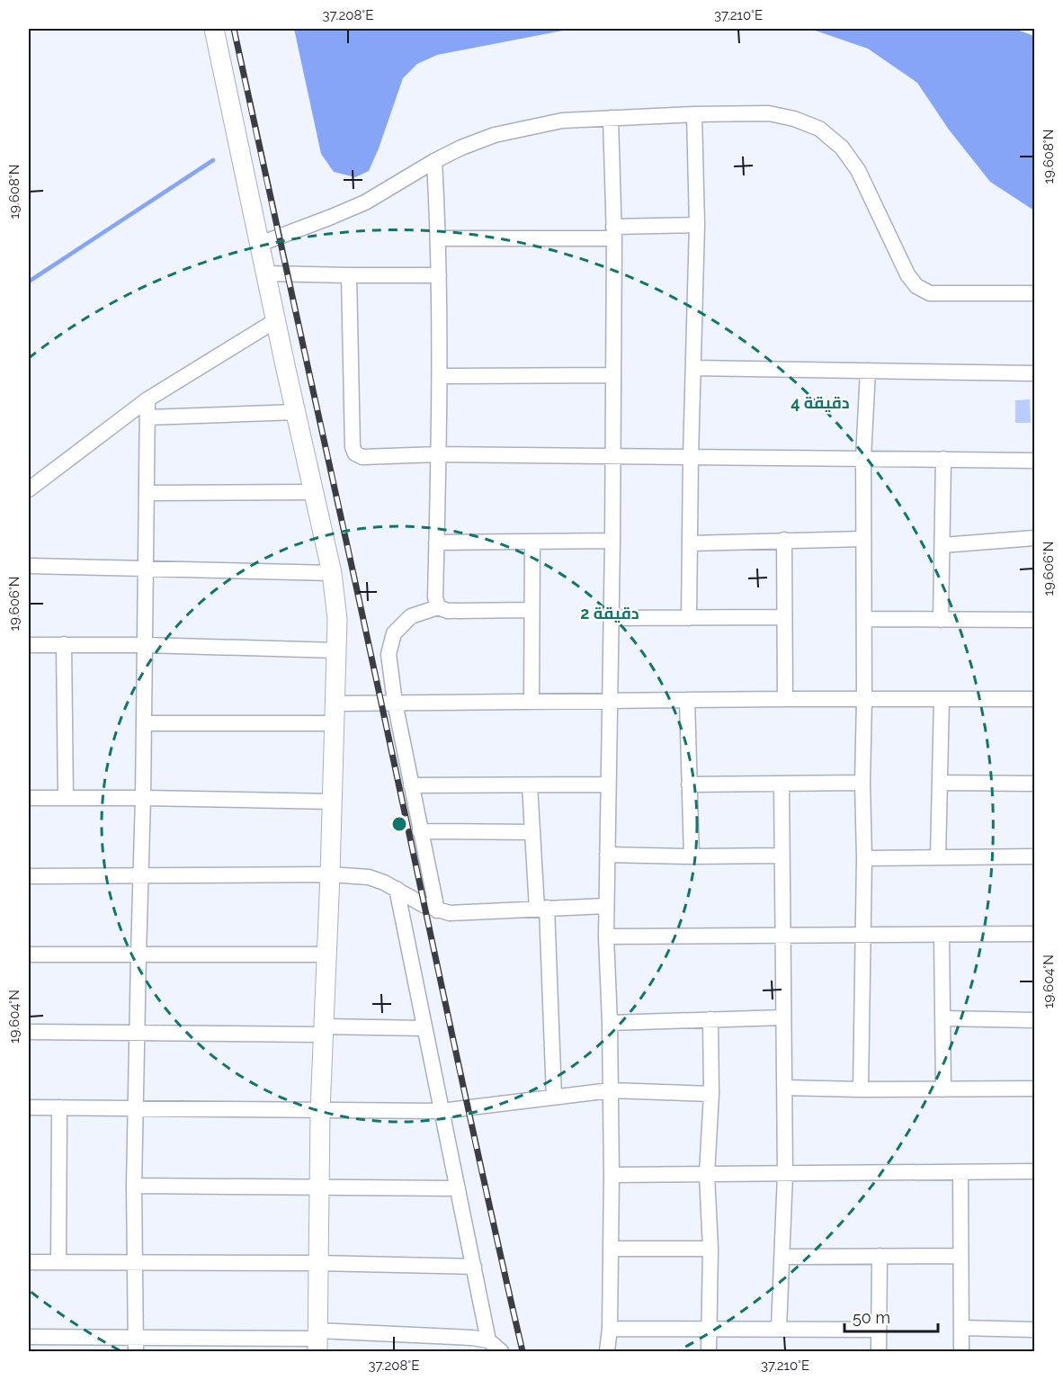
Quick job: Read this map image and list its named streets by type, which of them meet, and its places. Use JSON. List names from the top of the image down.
{
  "scale_bar": "50 m",
  "coordinates": [
    "37.208°E",
    "37.210°E",
    "19.608°N",
    "19.606°N",
    "19.604°N"
  ],
  "rings": ["4 دقيقة", "2 دقيقة"]
}
